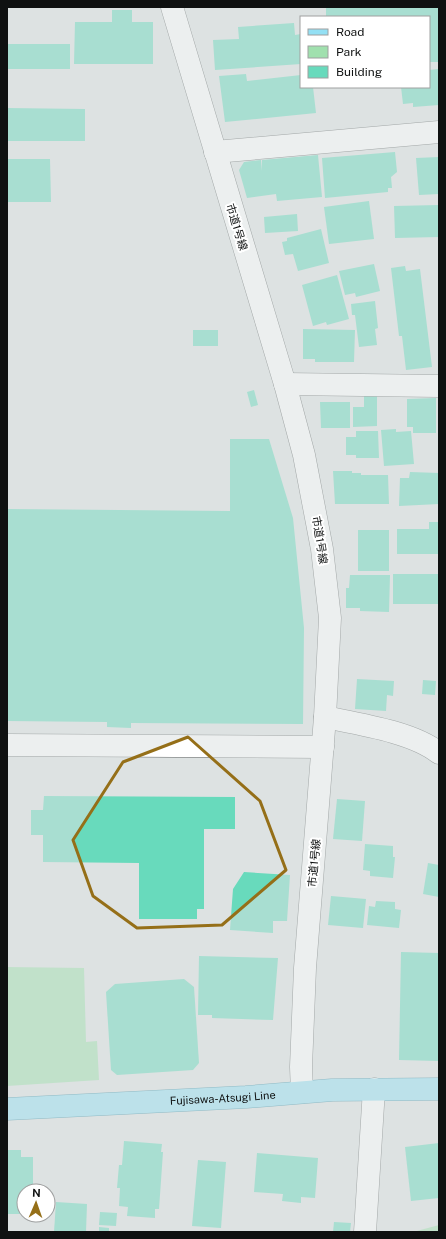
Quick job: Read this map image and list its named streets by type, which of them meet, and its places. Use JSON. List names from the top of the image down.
{
  "streets": {
    "main road": ["Fujisawa-Atsugi Line"],
    "street": ["市道1号線"]
  },
  "crossings": [
    ["市道1号線", "Fujisawa-Atsugi Line"]
  ],
  "legend": ["Road", "Park", "Building"],
  "north": "top"
}
